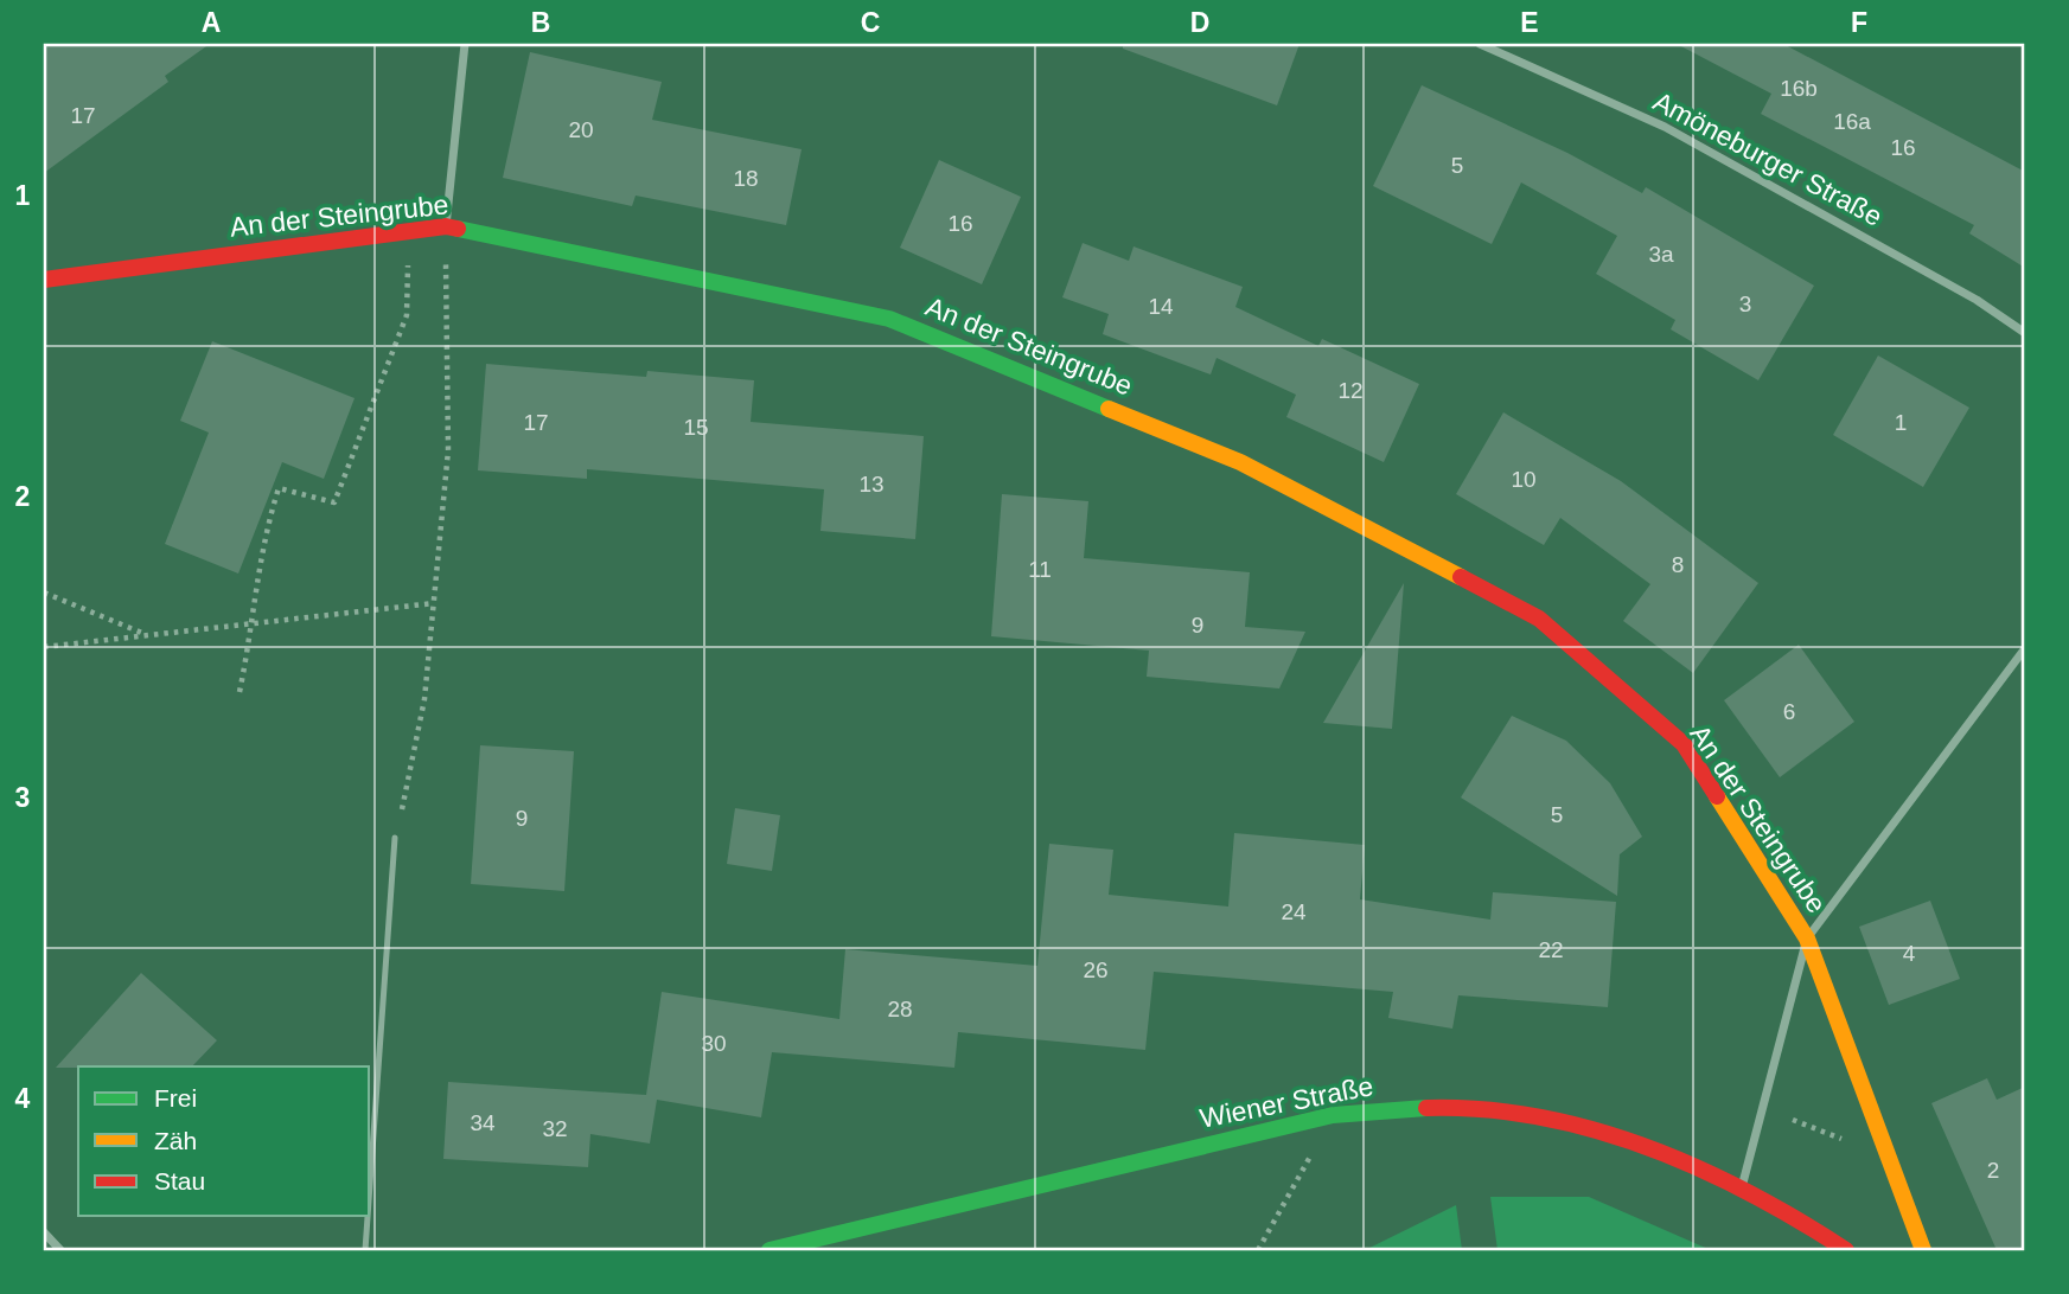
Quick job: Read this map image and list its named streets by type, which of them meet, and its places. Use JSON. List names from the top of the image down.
{
  "streets": {
    "street": ["Amöneburger Straße", "An der Steingrube", "Wiener Straße"]
  },
  "crossings": [
    ["An der Steingrube", "Wiener Straße"]
  ],
  "house_numbers": [
    "16b",
    "17",
    "16a",
    "20",
    "16",
    "5",
    "18",
    "16",
    "3a",
    "3",
    "14",
    "12",
    "17",
    "1",
    "15",
    "10",
    "13",
    "8",
    "11",
    "9",
    "6",
    "5",
    "9",
    "24",
    "22",
    "4",
    "26",
    "28",
    "30",
    "34",
    "32",
    "2"
  ],
  "legend": ["Frei", "Zäh", "Stau"],
  "grid": {
    "columns": [
      "A",
      "B",
      "C",
      "D",
      "E",
      "F"
    ],
    "rows": [
      "1",
      "2",
      "3",
      "4"
    ]
  }
}
